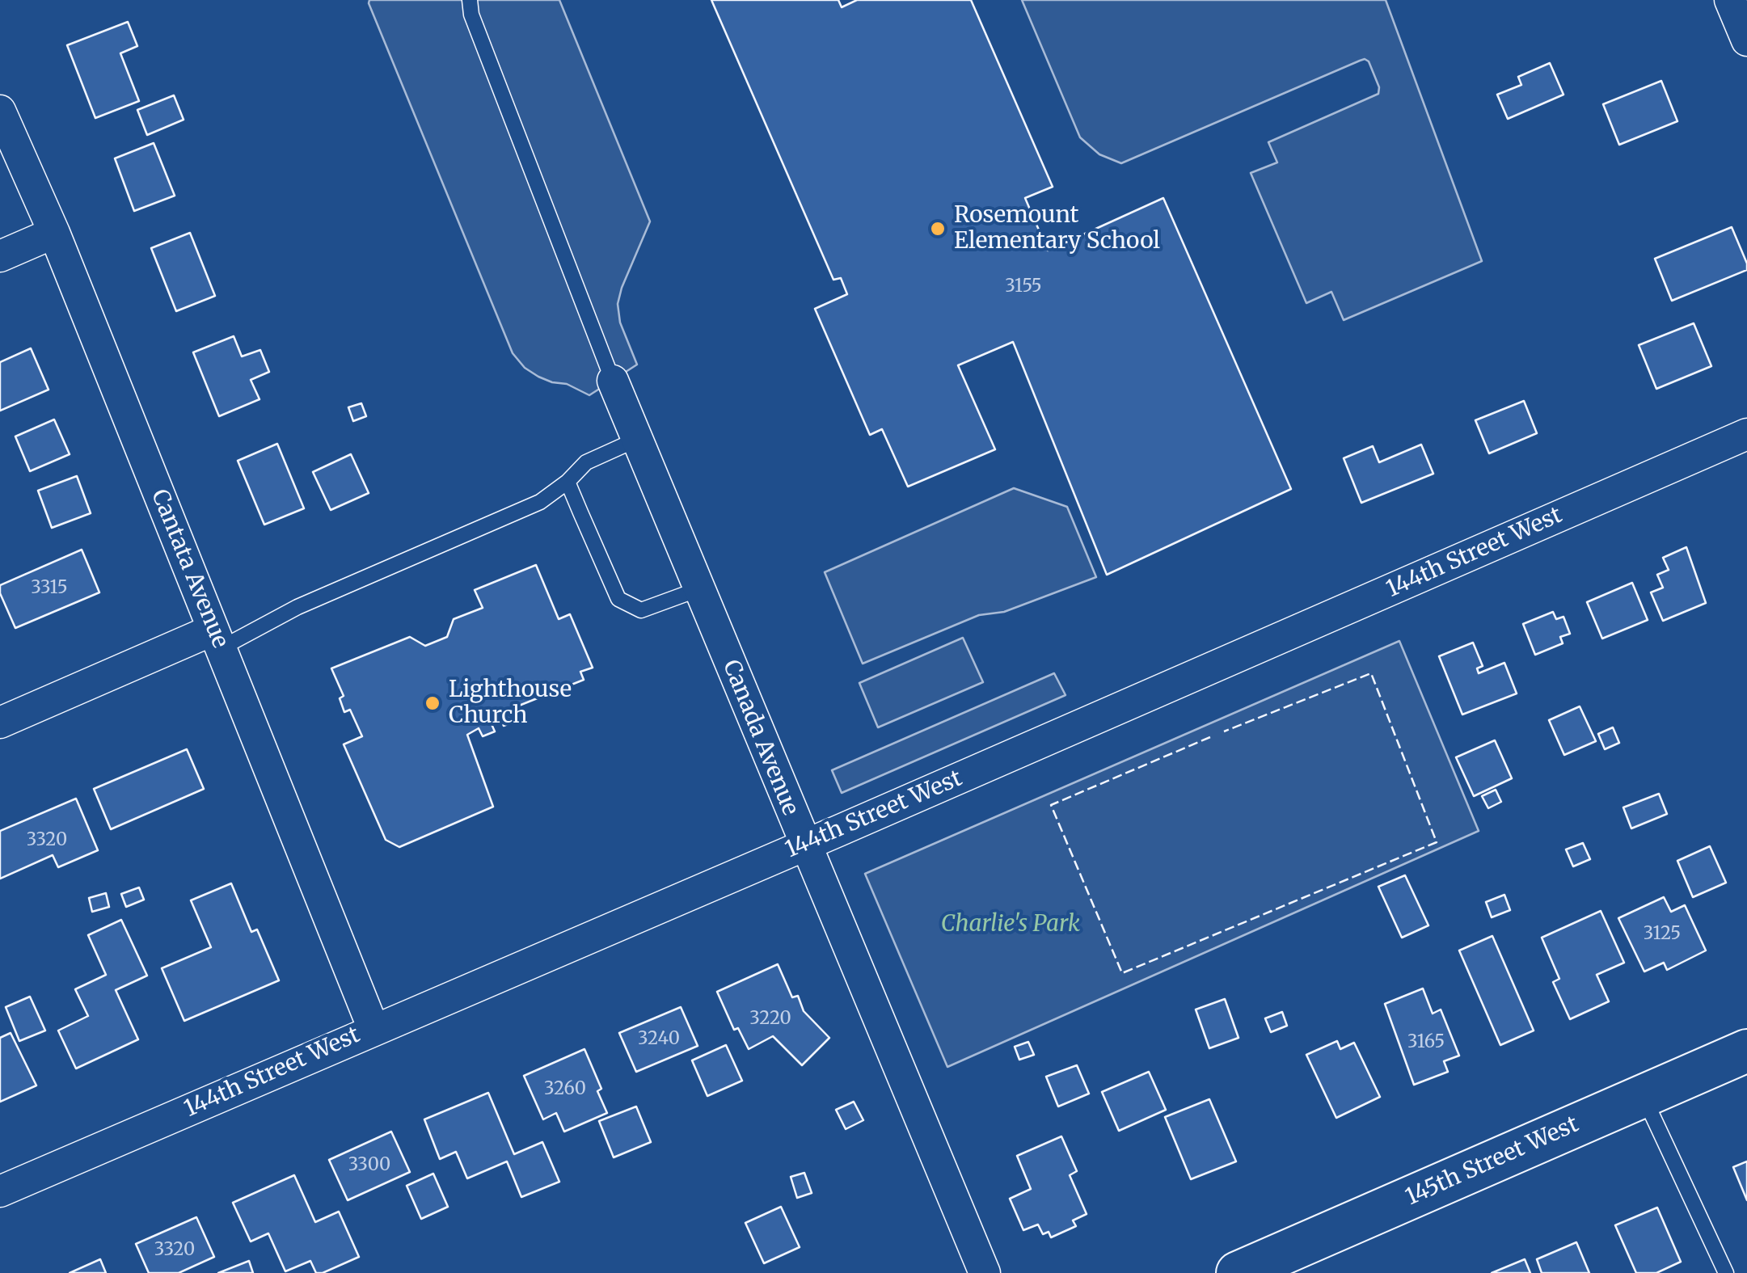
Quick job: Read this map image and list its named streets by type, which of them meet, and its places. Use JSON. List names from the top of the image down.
{
  "streets": {
    "street": [
      "144th Street West",
      "Cantata Avenue",
      "Canada Avenue",
      "145th Street West"
    ]
  },
  "crossings": [
    ["144th Street West", "Cantata Avenue"],
    ["144th Street West", "Canada Avenue"]
  ],
  "parks": ["Charlie's Park"],
  "places": ["Rosemount Elementary School", "Lighthouse Church"],
  "house_numbers": [
    "3155",
    "3315",
    "3320",
    "3125",
    "3220",
    "3240",
    "3165",
    "3260",
    "3300",
    "3320"
  ]
}
